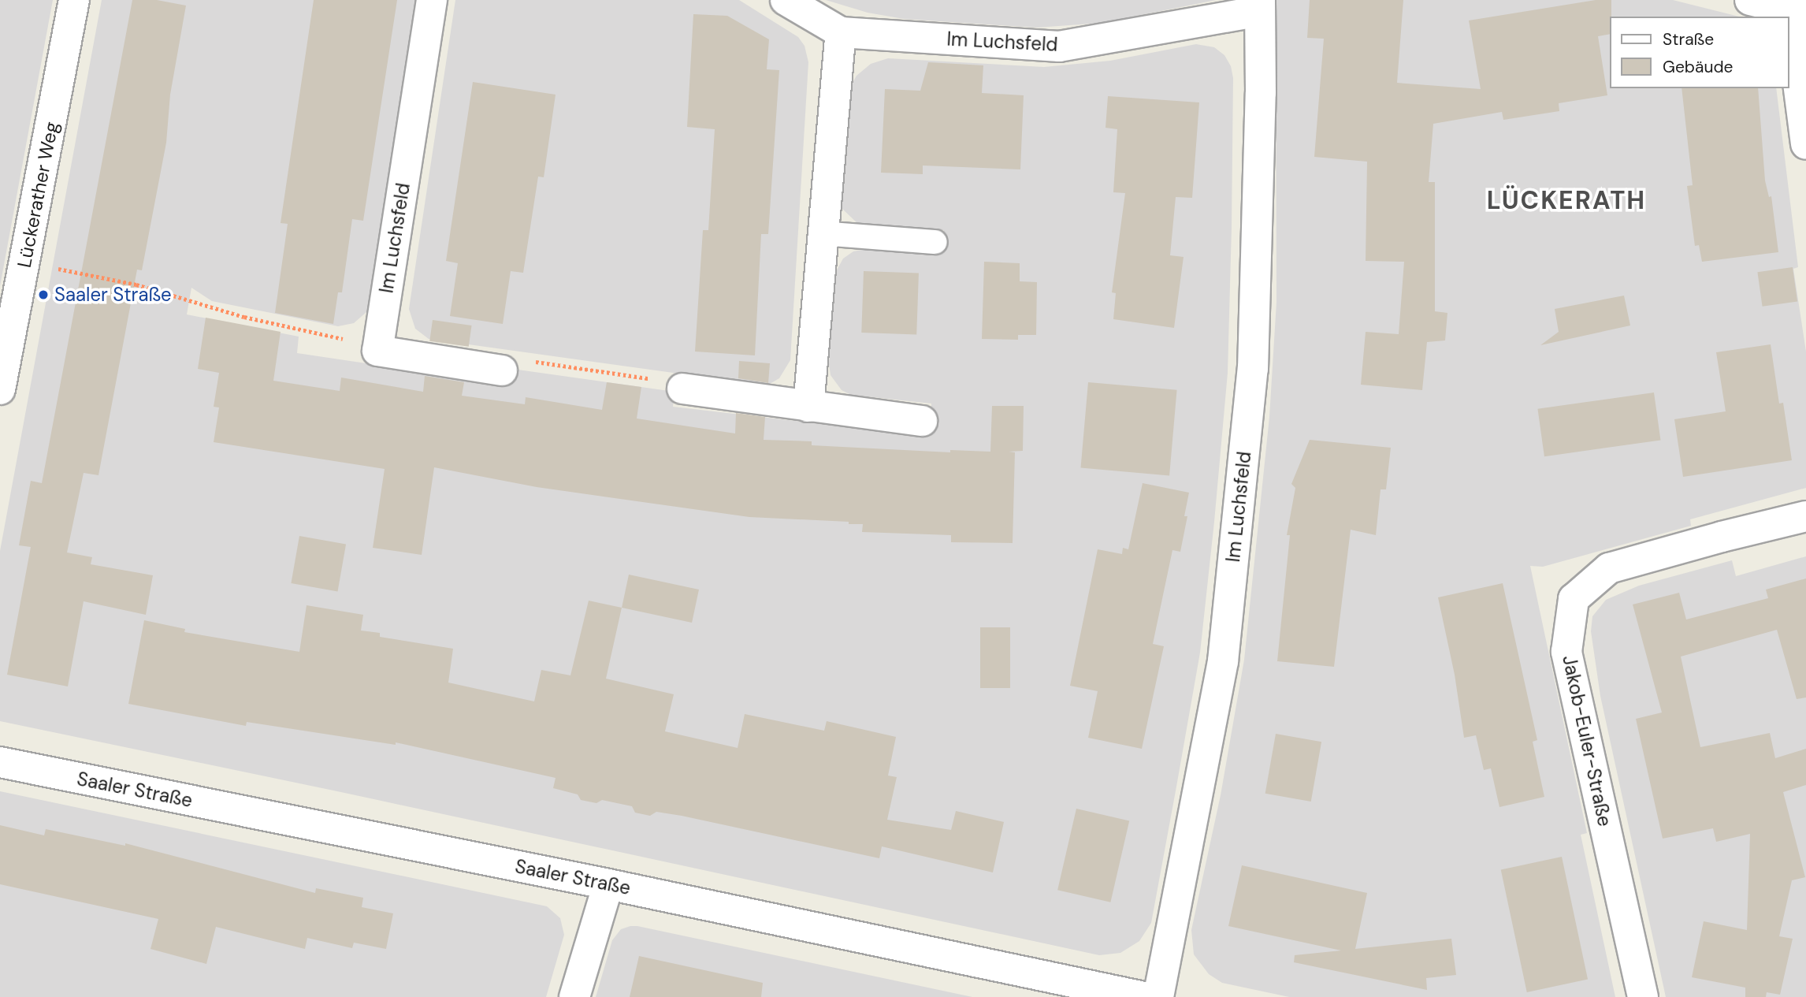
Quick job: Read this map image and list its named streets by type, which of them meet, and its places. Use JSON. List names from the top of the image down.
{
  "streets": {
    "street": [
      "Im Luchsfeld",
      "Lückerather Weg",
      "Jakob-Euler-Straße",
      "Saaler Straße"
    ]
  },
  "districts": ["LÜCKERATH"],
  "places": ["Saaler Straße"],
  "legend": ["Straße", "Gebäude"]
}
